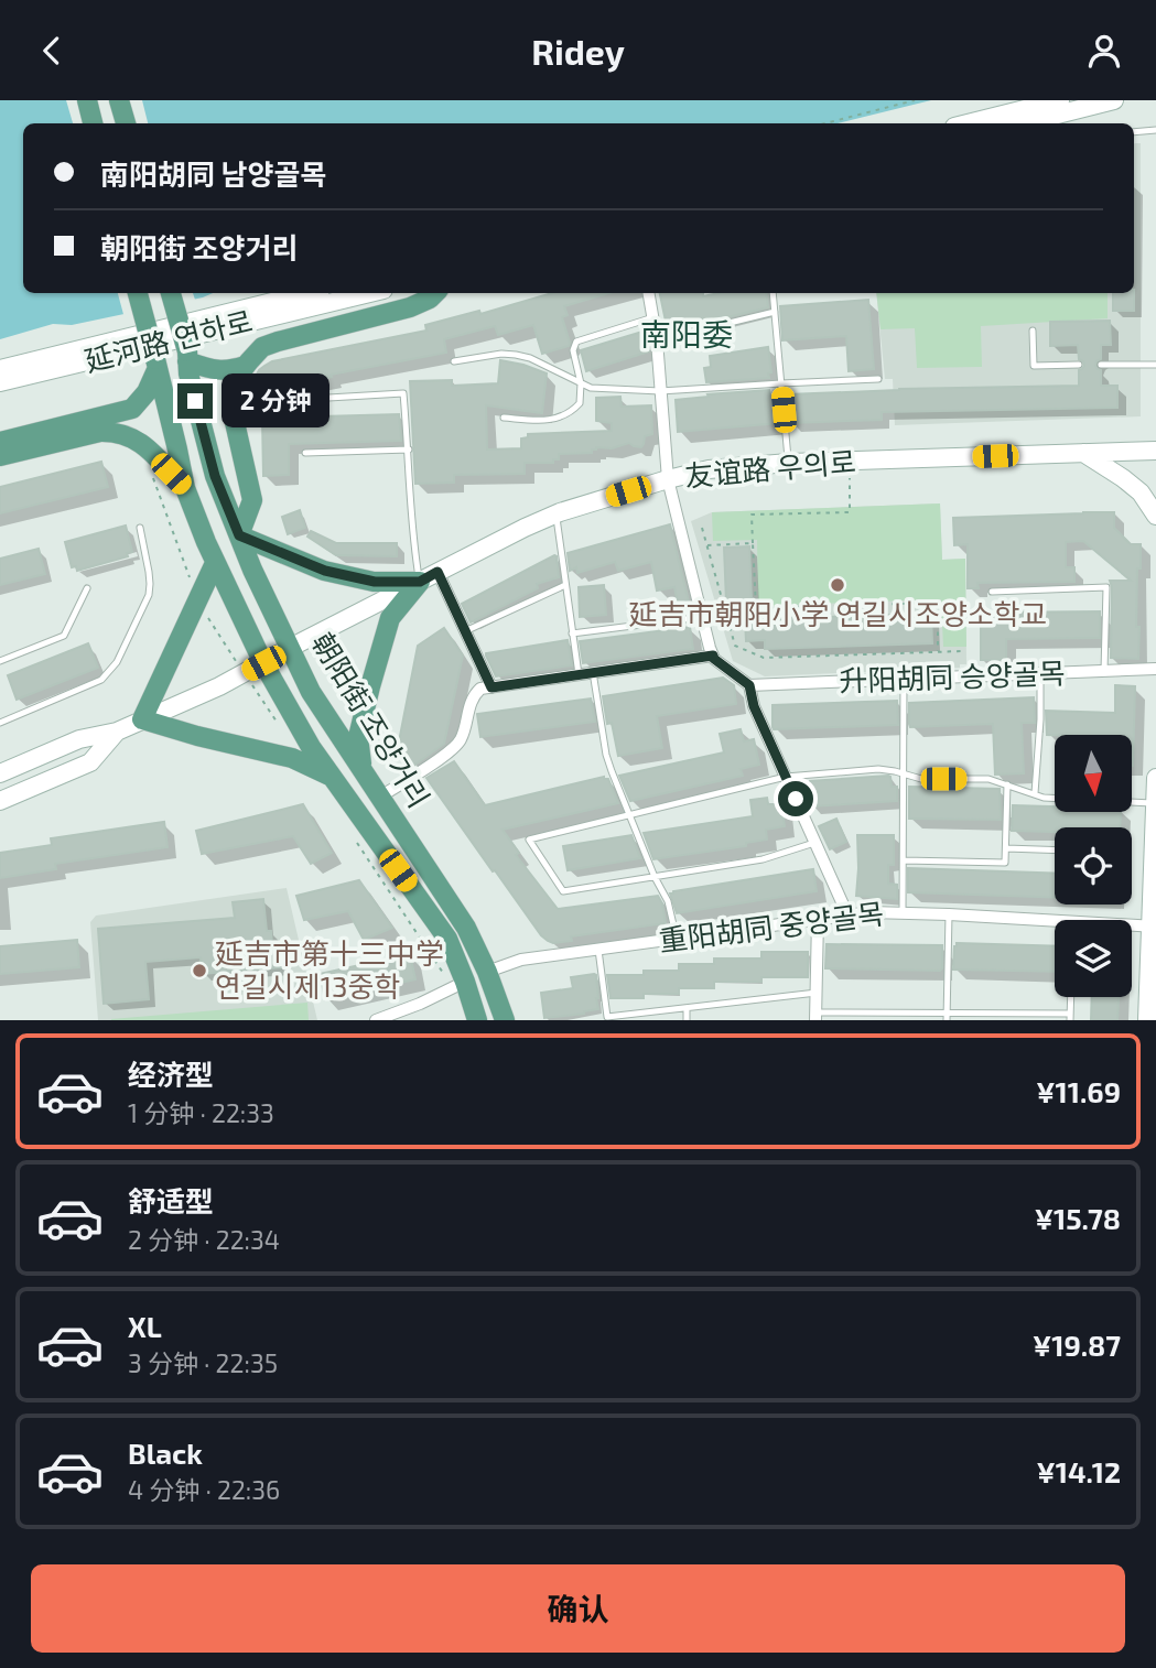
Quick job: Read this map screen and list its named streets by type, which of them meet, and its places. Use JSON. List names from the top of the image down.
{
  "streets": {
    "main road": ["延河路 연하로", "友谊路 우의로", "朝阳街 조양거리"],
    "street": ["升阳胡同 승양골목", "重阳胡同 중양골목"]
  },
  "crossings": [
    ["友谊路 우의로", "朝阳街 조양거리"],
    ["朝阳街 조양거리", "重阳胡同 중양골목"]
  ],
  "districts": ["南阳委"],
  "places": ["延吉市朝阳小学 연길시조양소학교", "延吉市第十三中学 연길시제13중학"],
  "north": "bottom",
  "page": {
    "header": "Ridey",
    "banner": ["南阳胡同 남양골목", "朝阳街 조양거리"],
    "bubble": "2 分钟",
    "list": [
      {
        "name": "经济型",
        "note": "1 分钟 · 22:33",
        "value": "¥11.69"
      },
      {
        "name": "舒适型",
        "note": "2 分钟 · 22:34",
        "value": "¥15.78"
      },
      {
        "name": "XL",
        "note": "3 分钟 · 22:35",
        "value": "¥19.87"
      },
      {
        "name": "Black",
        "note": "4 分钟 · 22:36",
        "value": "¥14.12"
      }
    ],
    "buttons": "确认"
  }
}
